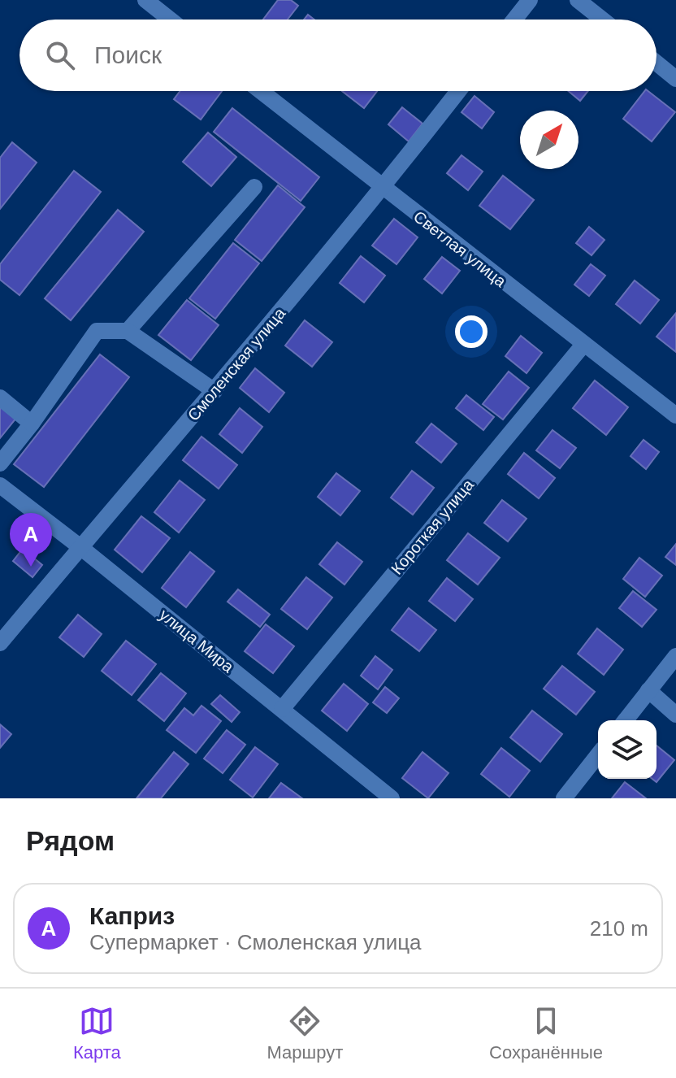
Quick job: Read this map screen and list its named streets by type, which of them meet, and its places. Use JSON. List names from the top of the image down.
{
  "streets": {
    "street": [
      "Светлая улица",
      "Смоленская улица",
      "Короткая улица",
      "улица Мира"
    ]
  },
  "crossings": [
    ["Светлая улица", "Смоленская улица"],
    ["Светлая улица", "Короткая улица"],
    ["Смоленская улица", "улица Мира"],
    ["Короткая улица", "улица Мира"]
  ],
  "north": "top right",
  "page": {
    "search": "Поиск",
    "pins": "A",
    "heading": "Рядом",
    "list": [
      {
        "mark": "A",
        "name": "Каприз",
        "note": "Супермаркет · Смоленская улица",
        "value": "210 m"
      }
    ],
    "nav": ["Карта", "Маршрут", "Сохранённые"]
  }
}
